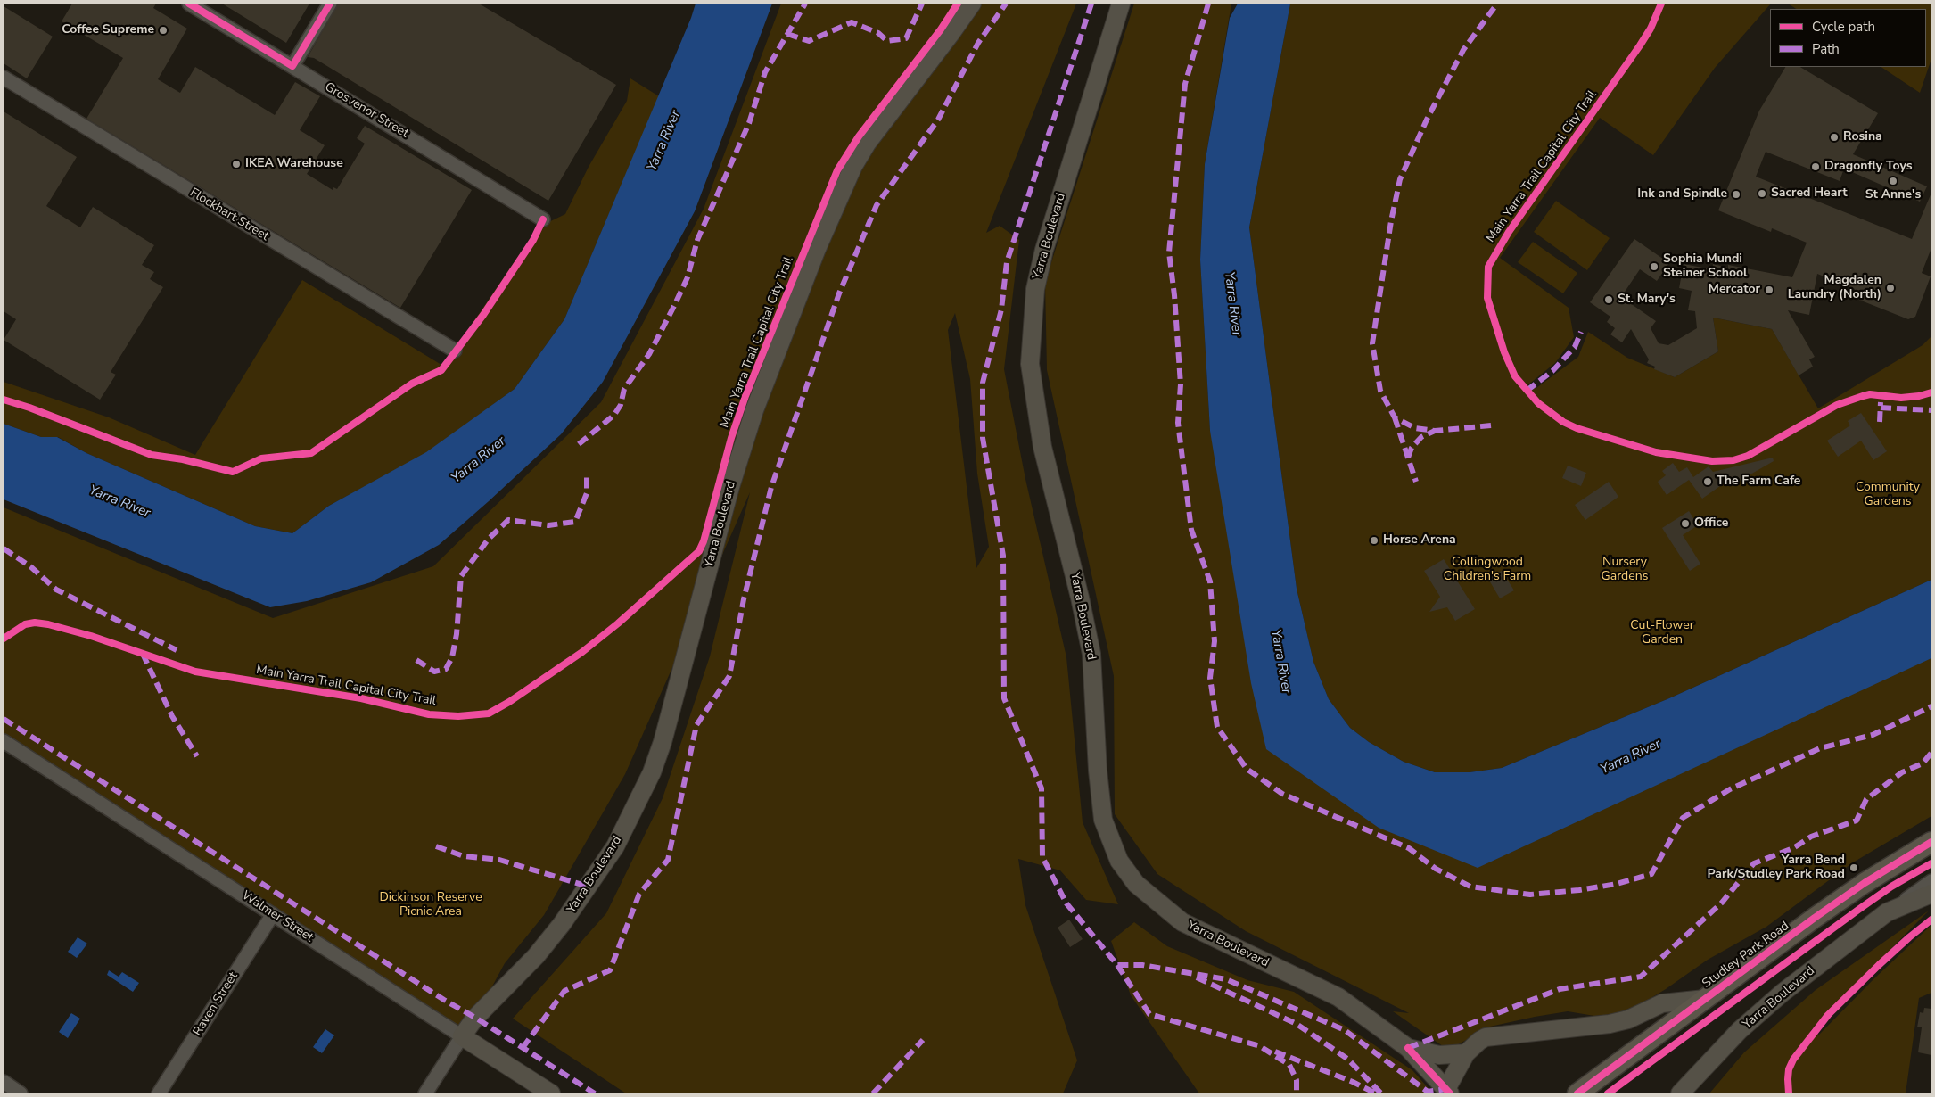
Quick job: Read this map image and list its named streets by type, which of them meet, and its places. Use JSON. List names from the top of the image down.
{
  "streets": {
    "main road": ["Studley Park Road"],
    "street": [
      "Grosvenor Street",
      "Flockhart Street",
      "Yarra Boulevard",
      "Walmer Street",
      "Raven Street"
    ],
    "cycle path": ["Main Yarra Trail Capital City Trail"]
  },
  "crossings": [
    ["Yarra Boulevard", "Walmer Street"],
    ["Walmer Street", "Raven Street"]
  ],
  "water": ["Yarra River"],
  "parks": [
    "Community Gardens",
    "Collingwood Children's Farm",
    "Nursery Gardens",
    "Cut-Flower Garden",
    "Dickinson Reserve Picnic Area"
  ],
  "places": [
    "Coffee Supreme",
    "Rosina",
    "IKEA Warehouse",
    "Dragonfly Toys",
    "St Anne's",
    "Sacred Heart",
    "Ink and Spindle",
    "Sophia Mundi Steiner School",
    "Magdalen Laundry (North)",
    "Mercator",
    "St. Mary's",
    "The Farm Cafe",
    "Office",
    "Horse Arena",
    "Yarra Bend Park/Studley Park Road"
  ],
  "legend": ["Cycle path", "Path"]
}
